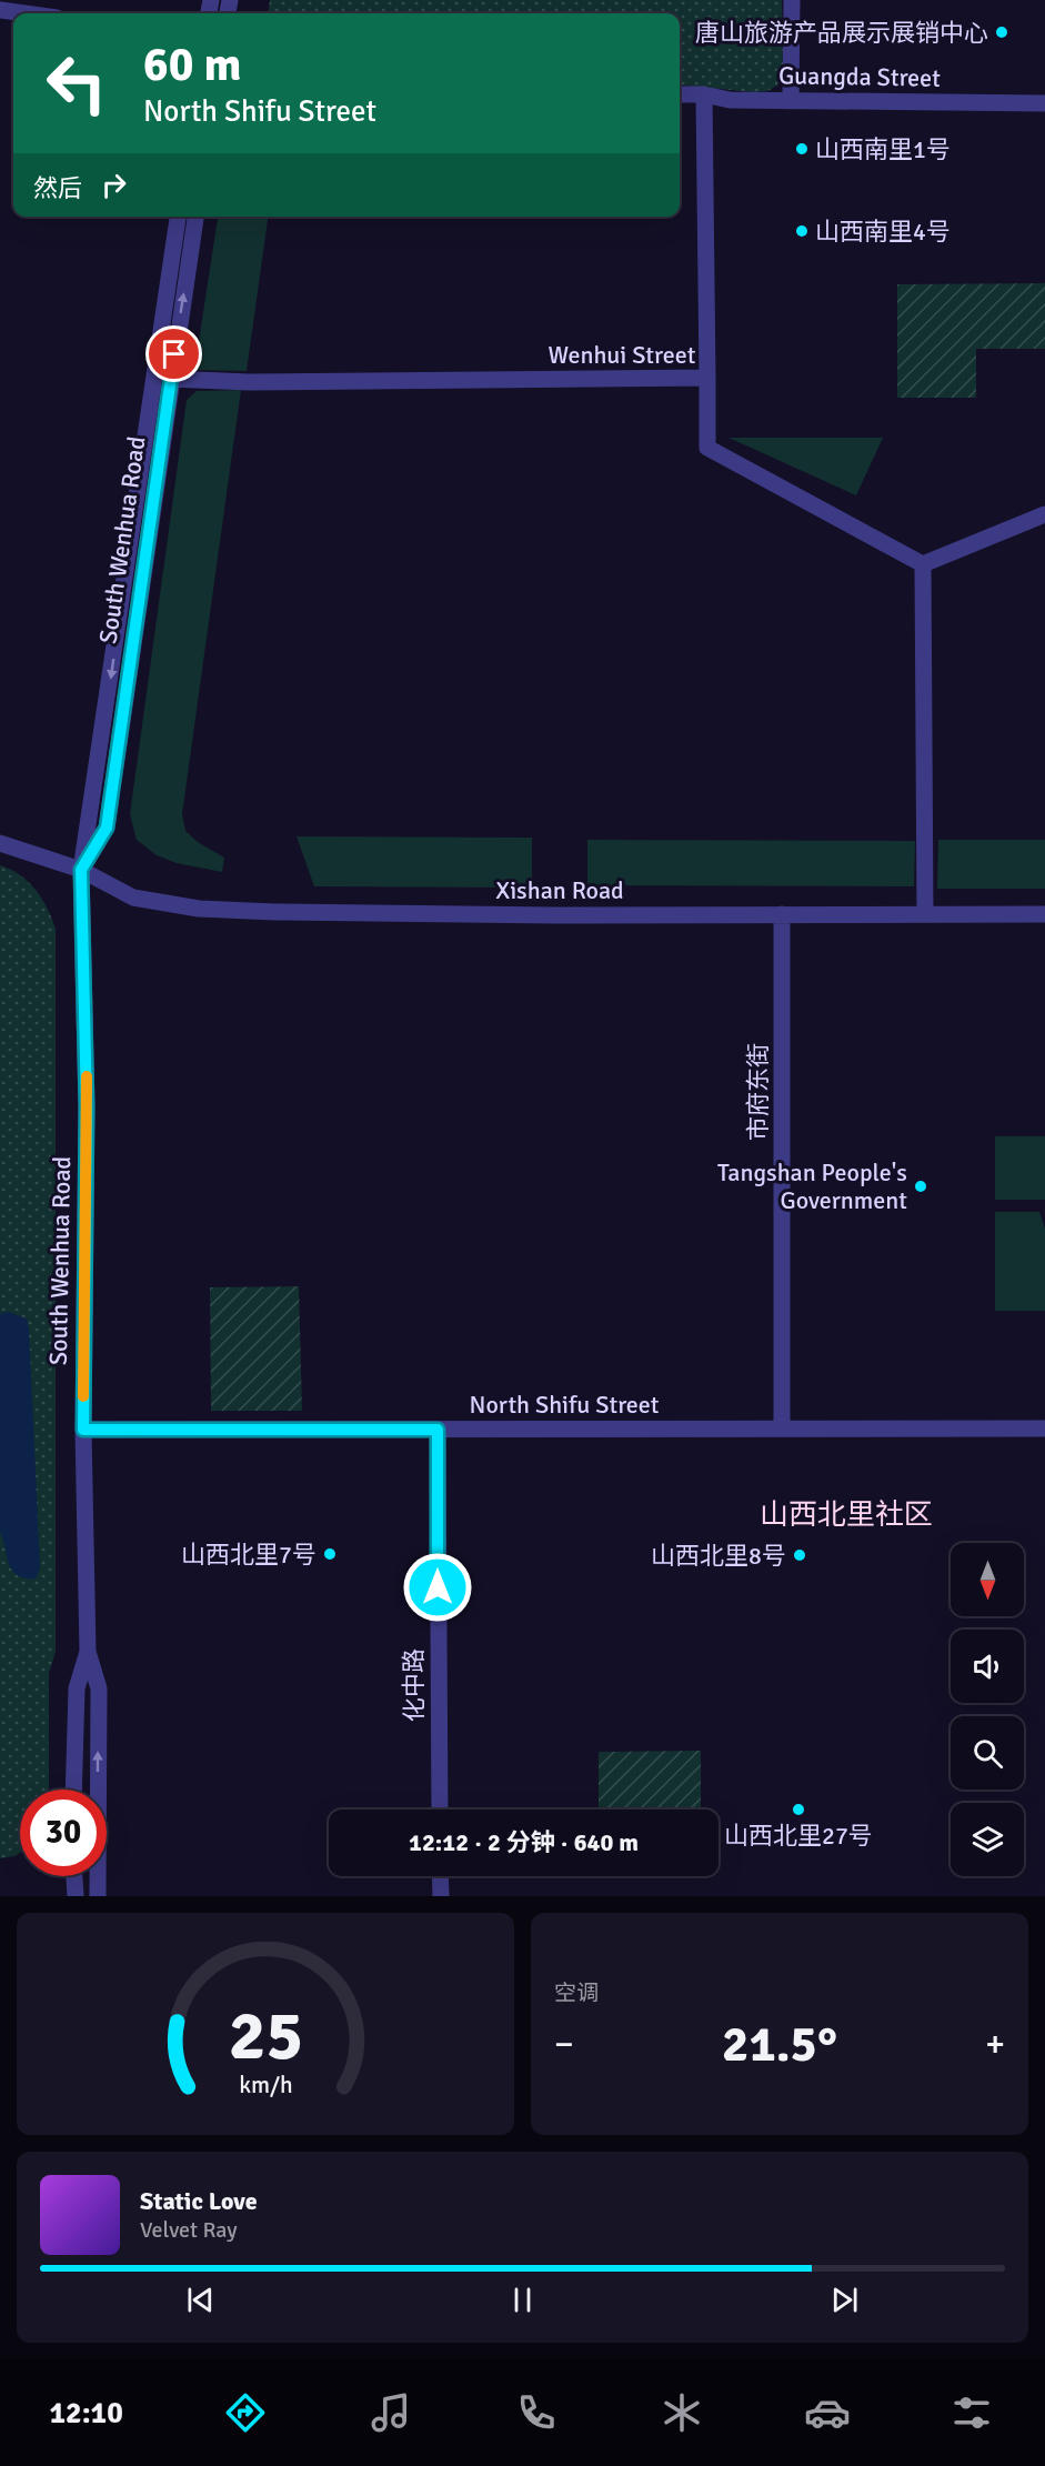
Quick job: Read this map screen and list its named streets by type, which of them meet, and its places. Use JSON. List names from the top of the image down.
{
  "streets": {
    "street": [
      "Guangda Street",
      "Wenhui Street",
      "South Wenhua Road",
      "Xishan Road",
      "市府东街",
      "North Shifu Street",
      "化中路"
    ]
  },
  "crossings": [
    ["Wenhui Street", "South Wenhua Road"],
    ["South Wenhua Road", "Xishan Road"],
    ["South Wenhua Road", "North Shifu Street"],
    ["Xishan Road", "市府东街"],
    ["市府东街", "North Shifu Street"],
    ["North Shifu Street", "化中路"]
  ],
  "districts": ["山西北里社区"],
  "places": [
    "唐山旅游产品展示展销中心",
    "山西南里1号",
    "山西南里4号",
    "Tangshan People's Government",
    "山西北里7号",
    "山西北里8号",
    "山西北里27号"
  ],
  "north": "bottom",
  "page": {
    "turn": ["60 m", "North Shifu Street"],
    "then": "然后",
    "limit": "30",
    "trip": "12:12 · 2 分钟 · 640 m",
    "tile": "空调",
    "heat": ["−", "21.5°", "+"],
    "song": ["Static Love", "Velvet Ray"],
    "tabs": "12:10",
    "gauge": ["25", "km/h"]
  }
}
